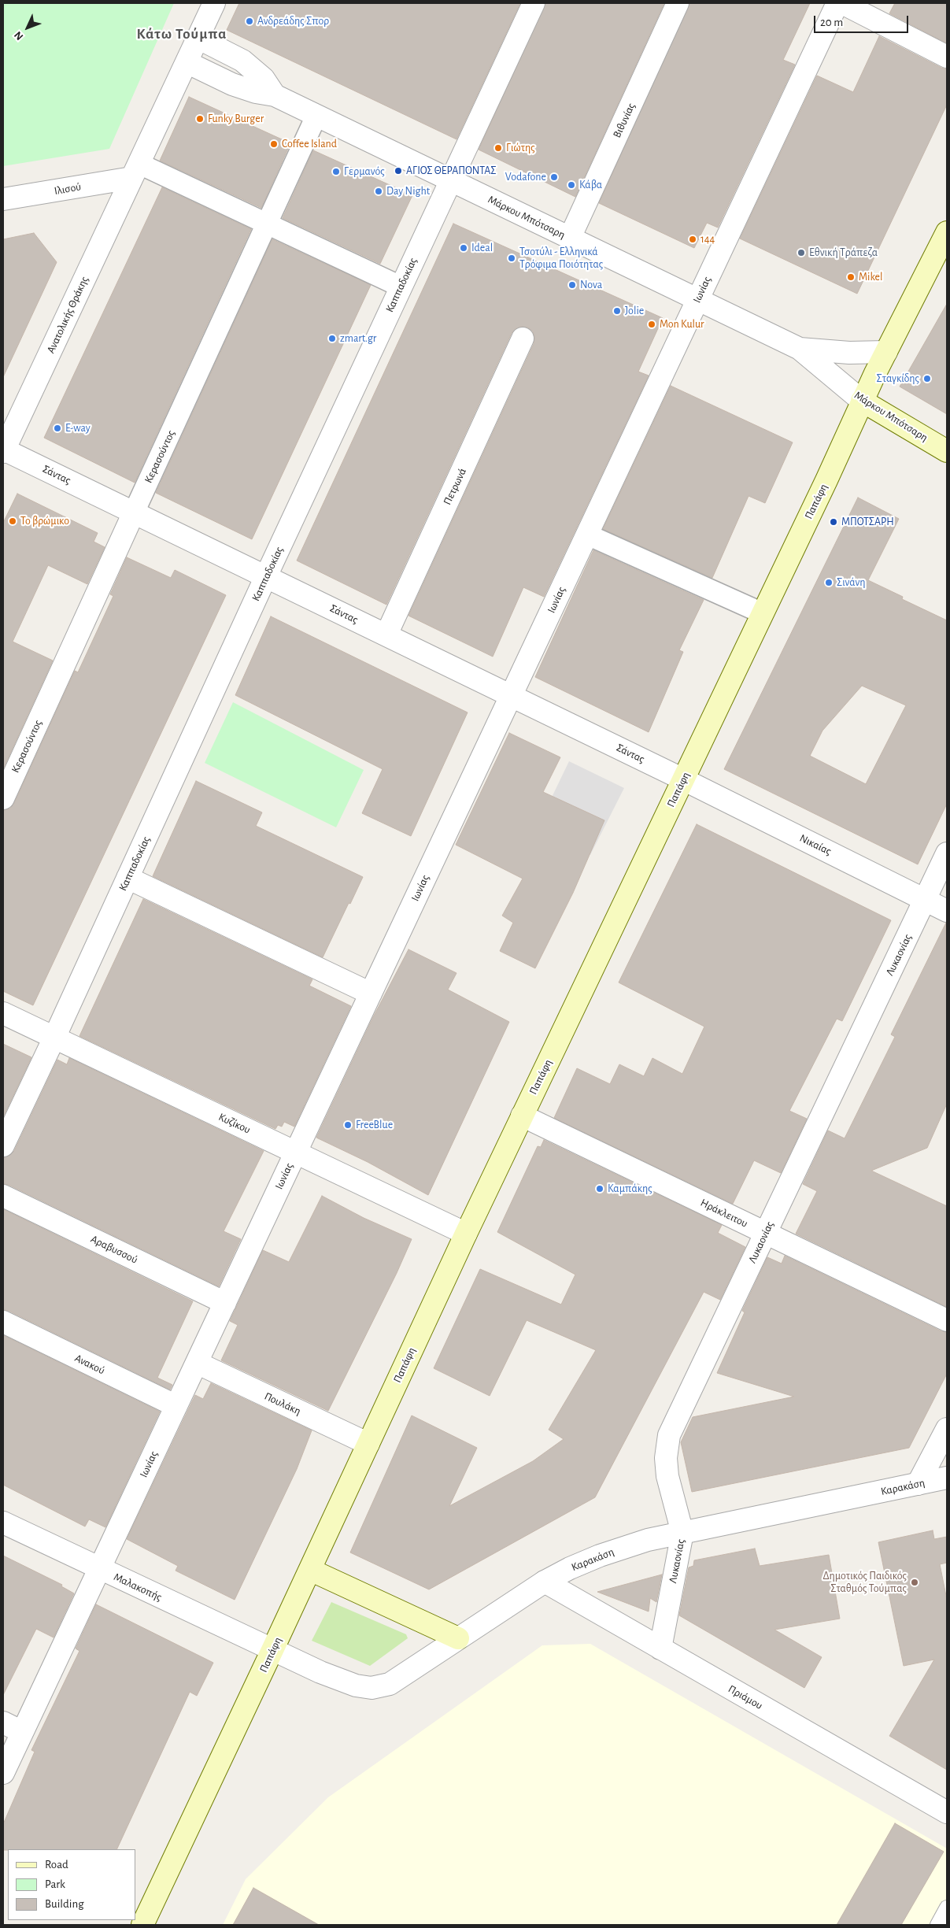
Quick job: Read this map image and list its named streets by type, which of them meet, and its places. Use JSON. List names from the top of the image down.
{
  "streets": {
    "main road": ["Μάρκου Μπότσαρη", "Παπάφη"],
    "street": [
      "Βιθυνίας",
      "Ιλισού",
      "Καππαδοκίας",
      "Ιωνίας",
      "Ανατολικής Θράκης",
      "Κερασούντος",
      "Σάντας",
      "Πετρωνά",
      "Νικαίας",
      "Λυκαονίας",
      "Κυζίκου",
      "Ηράκλειτου",
      "Αραβυσσού",
      "Ανακού",
      "Πουλάκη",
      "Καρακάση",
      "Μαλακοπής",
      "Πριάμου"
    ]
  },
  "crossings": [
    ["Βιθυνίας", "Μάρκου Μπότσαρη"],
    ["Ιλισού", "Ανατολικής Θράκης"],
    ["Μάρκου Μπότσαρη", "Καππαδοκίας"],
    ["Μάρκου Μπότσαρη", "Ιωνίας"],
    ["Μάρκου Μπότσαρη", "Ανατολικής Θράκης"],
    ["Μάρκου Μπότσαρη", "Κερασούντος"],
    ["Μάρκου Μπότσαρη", "Παπάφη"],
    ["Καππαδοκίας", "Σάντας"],
    ["Καππαδοκίας", "Κυζίκου"],
    ["Ιωνίας", "Σάντας"],
    ["Ιωνίας", "Κυζίκου"],
    ["Ιωνίας", "Αραβυσσού"],
    ["Ιωνίας", "Ανακού"],
    ["Ιωνίας", "Πουλάκη"],
    ["Ιωνίας", "Μαλακοπής"],
    ["Ανατολικής Θράκης", "Σάντας"],
    ["Κερασούντος", "Σάντας"],
    ["Σάντας", "Πετρωνά"],
    ["Σάντας", "Παπάφη"],
    ["Σάντας", "Νικαίας"],
    ["Παπάφη", "Νικαίας"],
    ["Παπάφη", "Κυζίκου"],
    ["Παπάφη", "Ηράκλειτου"],
    ["Παπάφη", "Πουλάκη"],
    ["Παπάφη", "Καρακάση"],
    ["Παπάφη", "Μαλακοπής"],
    ["Νικαίας", "Λυκαονίας"],
    ["Λυκαονίας", "Ηράκλειτου"],
    ["Λυκαονίας", "Καρακάση"],
    ["Λυκαονίας", "Πριάμου"],
    ["Καρακάση", "Μαλακοπής"],
    ["Καρακάση", "Πριάμου"]
  ],
  "districts": ["Κάτω Τούμπα"],
  "places": [
    "Ανδρεάδης Σπορ",
    "Funky Burger",
    "Coffee Island",
    "Γιώτης",
    "ΑΓΙΟΣ ΘΕΡΑΠΟΝΤΑΣ",
    "Γερμανός",
    "Vodafone",
    "Κάβα",
    "Day Night",
    "144",
    "Ideal",
    "Εθνική Τράπεζα",
    "Τσοτύλι - Ελληνικά Τρόφιμα Ποιότητας",
    "Mikel",
    "Nova",
    "Jolie",
    "Mon Kulur",
    "zmart.gr",
    "Σταγκίδης",
    "E-way",
    "Το βρώμικο",
    "ΜΠΟΤΣΑΡΗ",
    "Σινάνη",
    "FreeBlue",
    "Καμπάκης",
    "Δημοτικός Παιδικός Σταθμός Τούμπας"
  ],
  "legend": ["Road", "Park", "Building"],
  "scale_bar": "20 m",
  "north": "bottom left"
}
